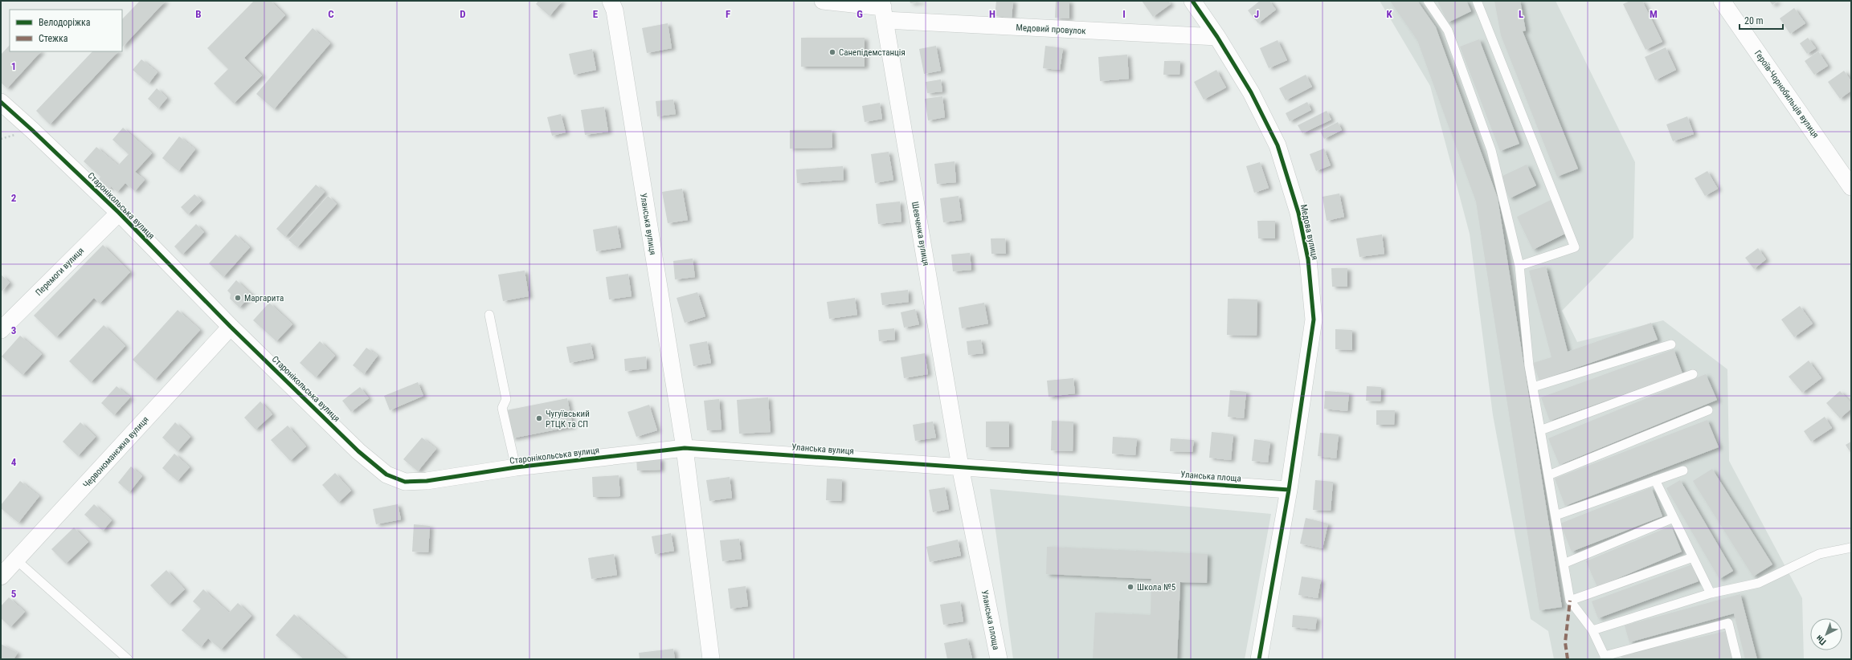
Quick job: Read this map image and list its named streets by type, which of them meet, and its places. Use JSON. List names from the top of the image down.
{
  "streets": {
    "street": [
      "Медовий провулок",
      "Героїв-Чорнобильців вулиця",
      "Старонікольська вулиця",
      "Уланська вулиця",
      "Медова вулиця",
      "Шевченка вулиця",
      "Перемоги вулиця",
      "Червономанєжна вулиця",
      "Уланська площа"
    ]
  },
  "crossings": [
    ["Медовий провулок", "Медова вулиця"],
    ["Медовий провулок", "Шевченка вулиця"],
    ["Старонікольська вулиця", "Уланська вулиця"],
    ["Старонікольська вулиця", "Перемоги вулиця"],
    ["Старонікольська вулиця", "Червономанєжна вулиця"],
    ["Уланська вулиця", "Шевченка вулиця"],
    ["Уланська вулиця", "Уланська площа"],
    ["Медова вулиця", "Уланська площа"],
    ["Шевченка вулиця", "Уланська площа"]
  ],
  "places": [
    "Санепідемстанція",
    "Маргарита",
    "Чугуївський РТЦК та СП",
    "Школа №5"
  ],
  "legend": ["Велодоріжка", "Стежка"],
  "scale_bar": "20 m",
  "north": "bottom left",
  "grid": {
    "columns": [
      "B",
      "C",
      "D",
      "E",
      "F",
      "G",
      "H",
      "I",
      "J",
      "K",
      "L",
      "M"
    ],
    "rows": [
      "1",
      "2",
      "3",
      "4",
      "5"
    ]
  }
}
